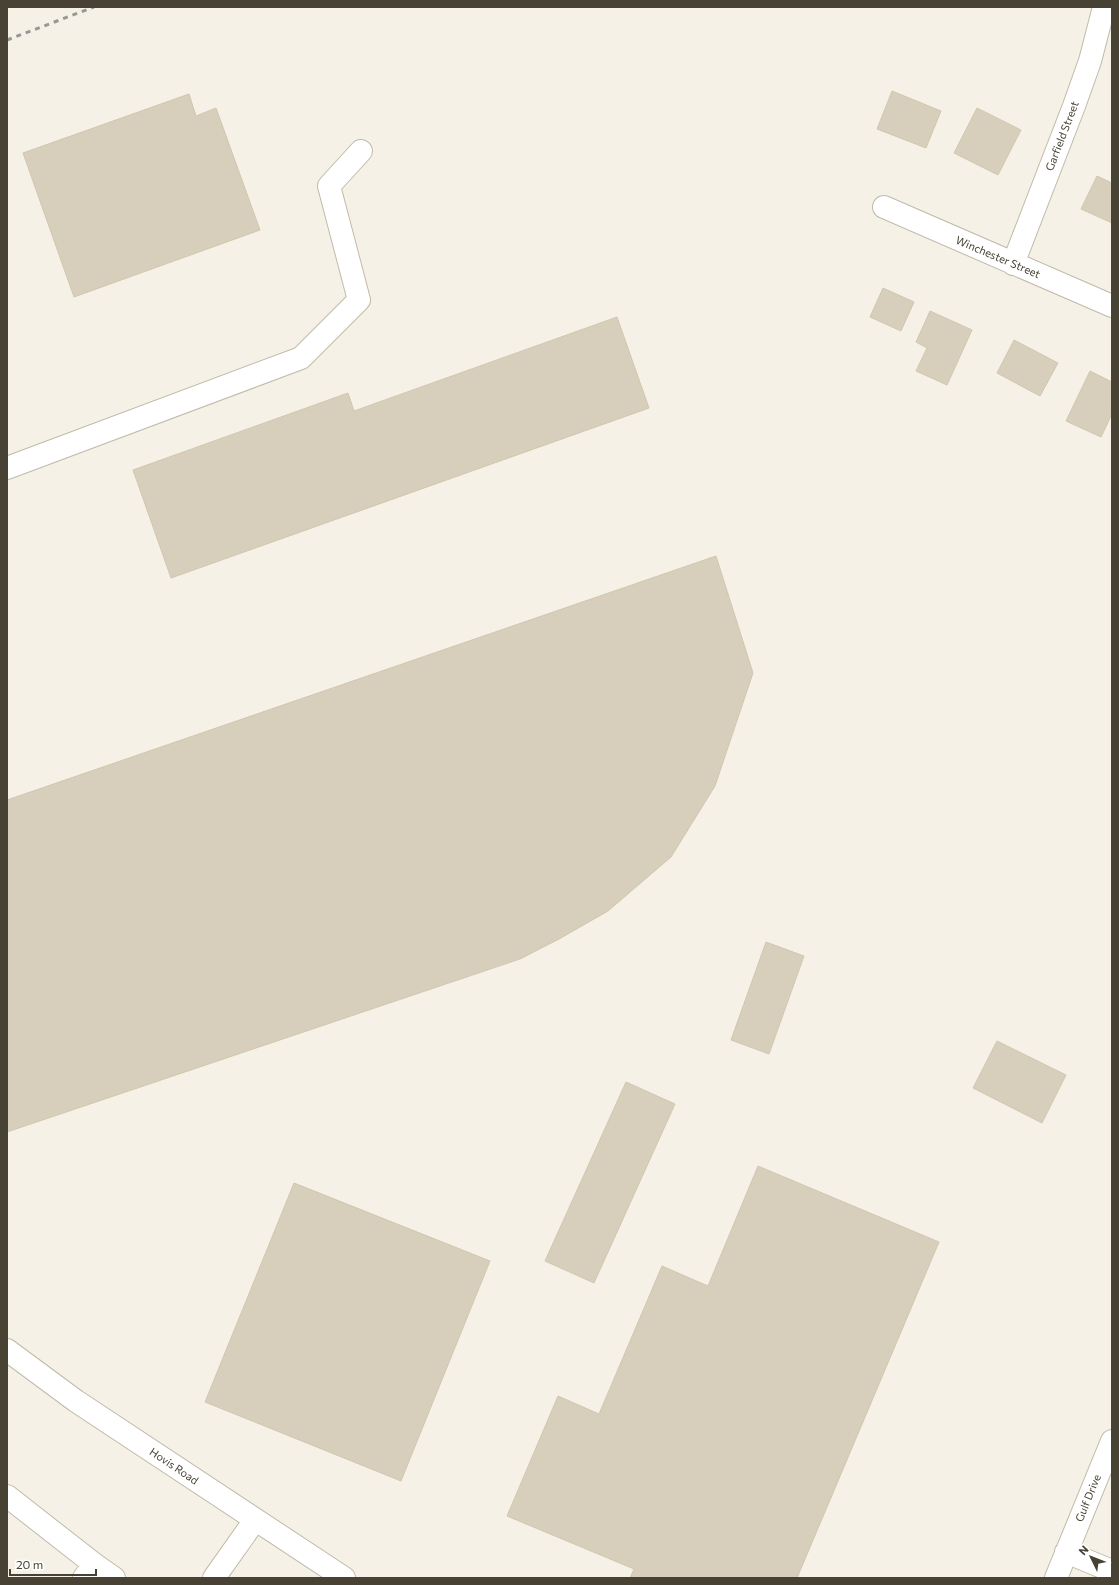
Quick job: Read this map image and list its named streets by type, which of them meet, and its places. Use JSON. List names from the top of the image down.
{
  "streets": {
    "street": [
      "Garfield Street",
      "Winchester Street",
      "Hovis Road",
      "Gulf Drive"
    ]
  },
  "crossings": [
    ["Garfield Street", "Winchester Street"]
  ],
  "scale_bar": "20 m",
  "north": "top left"
}
